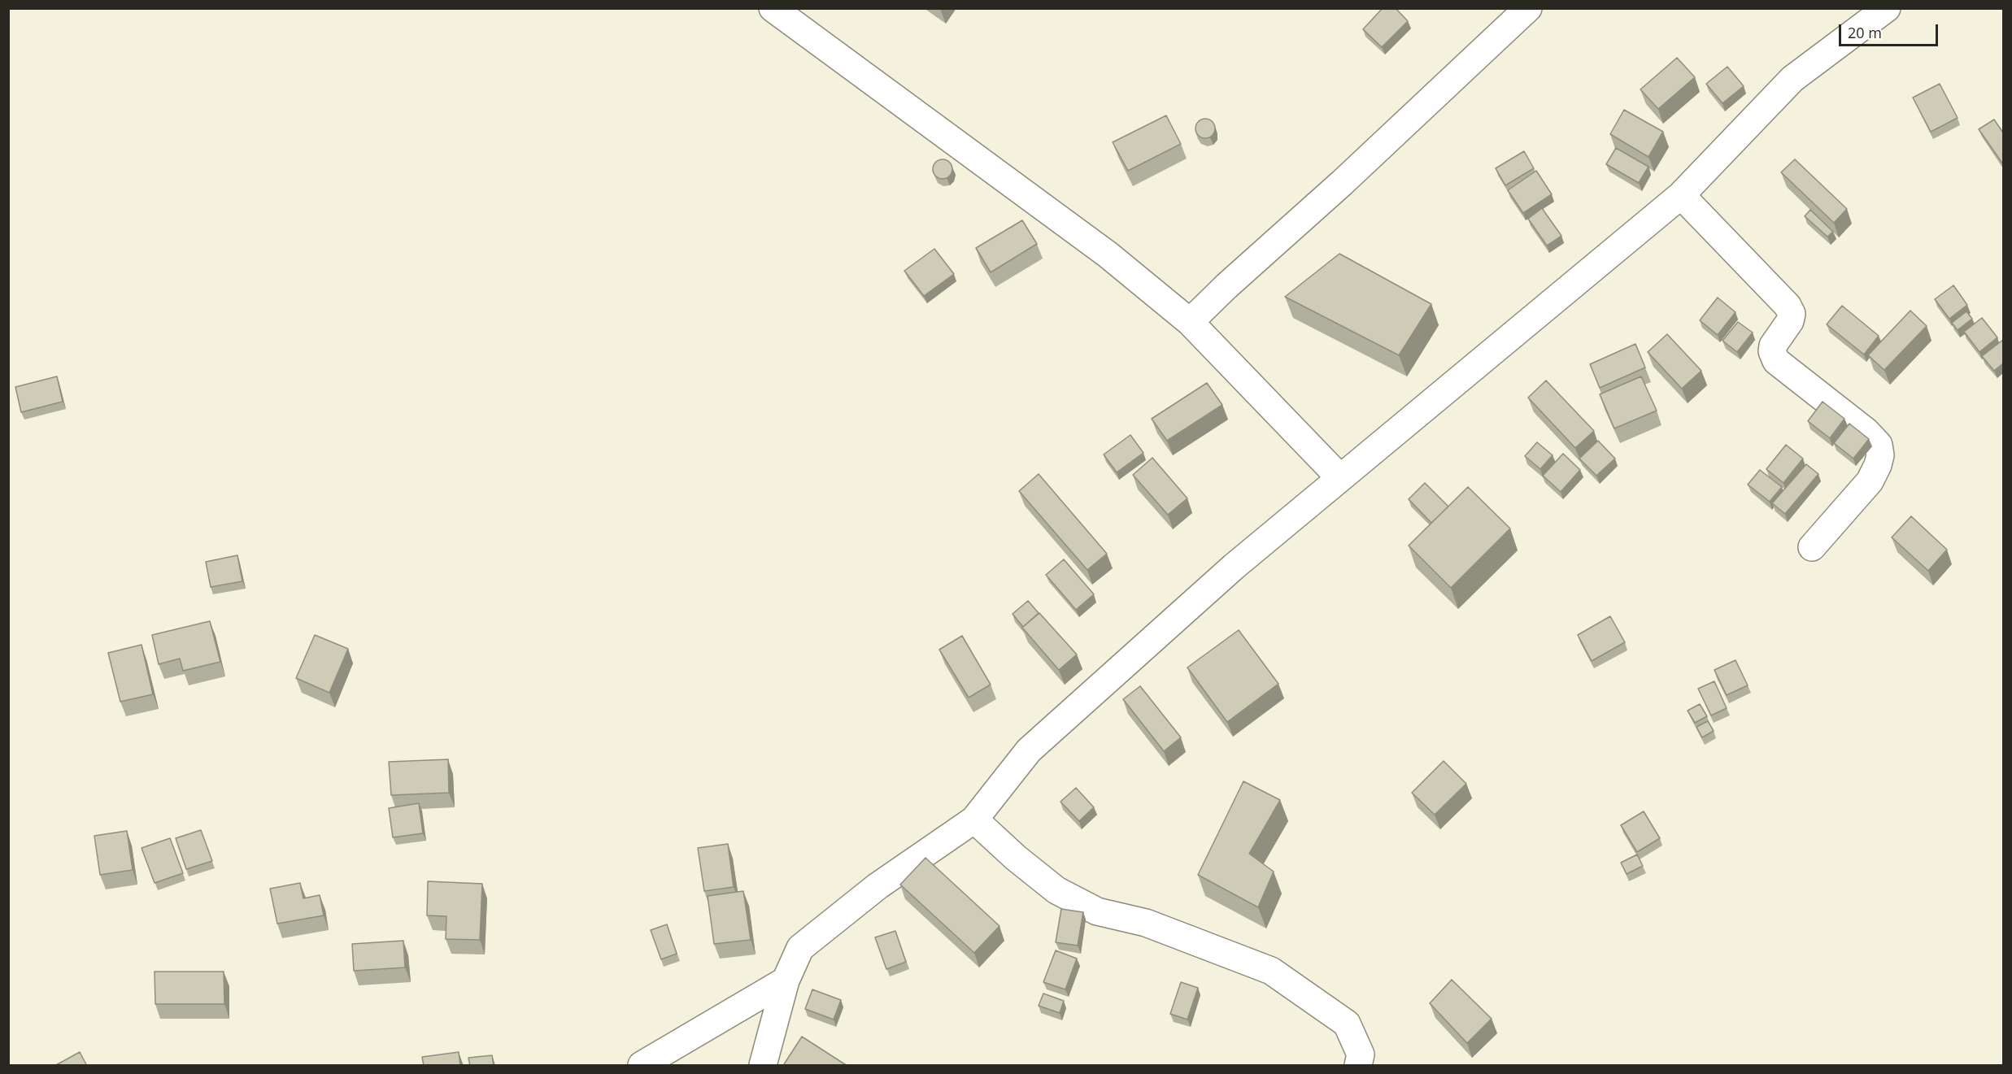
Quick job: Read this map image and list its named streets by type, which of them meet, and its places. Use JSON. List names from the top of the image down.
{
  "scale_bar": "20 m"
}
